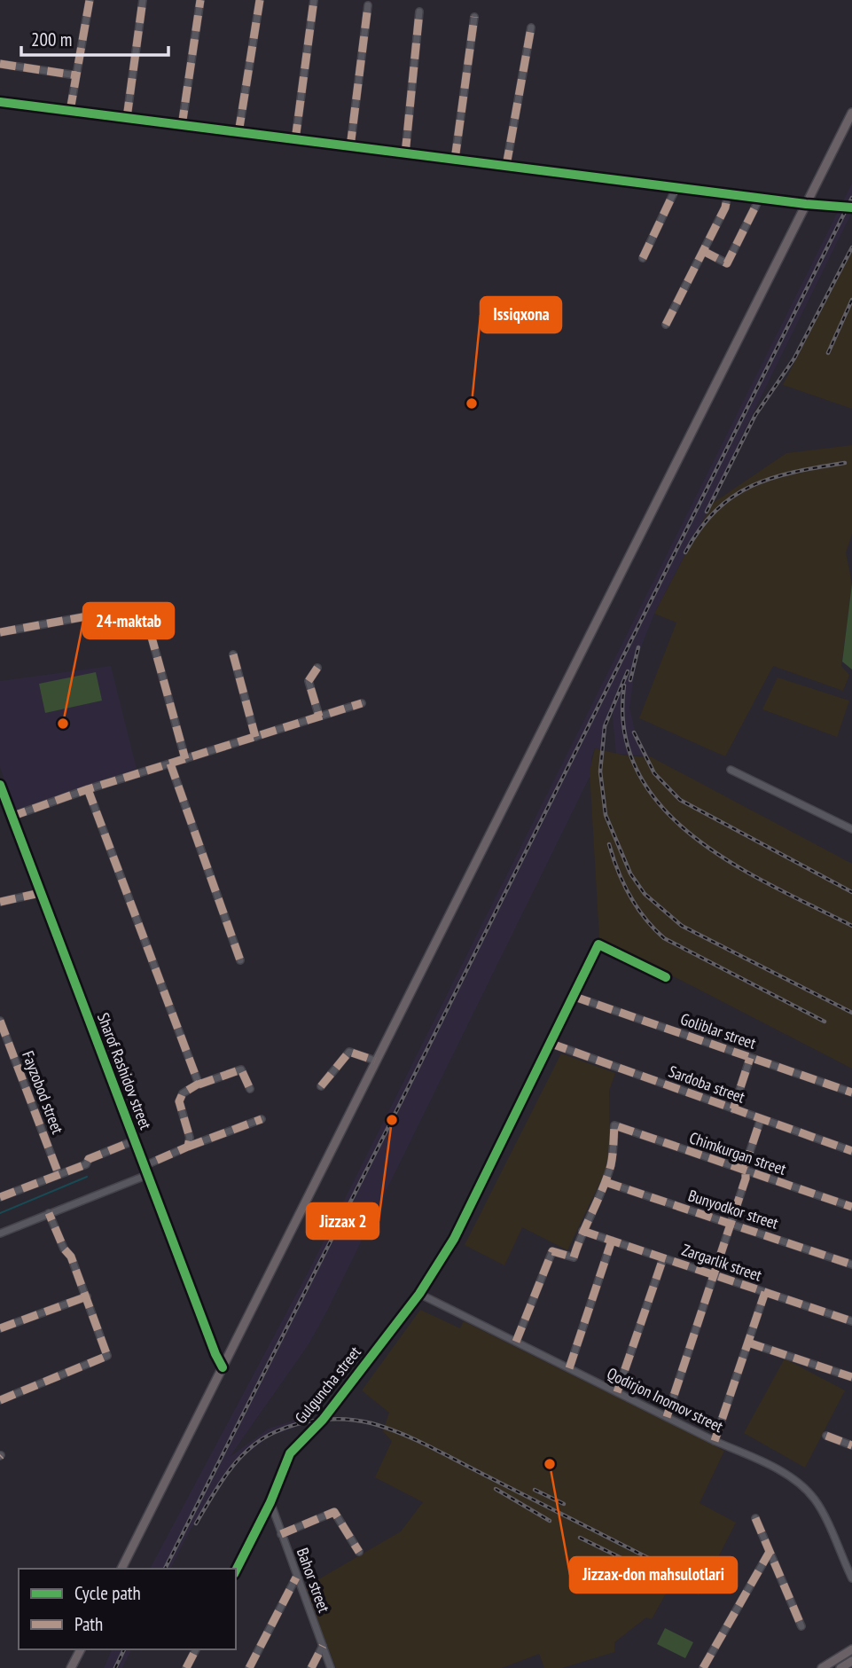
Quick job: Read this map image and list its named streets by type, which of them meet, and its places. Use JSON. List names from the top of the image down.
{
  "streets": {
    "street": [
      "Goliblar street",
      "Sharof Rashidov street",
      "Sardoba street",
      "Fayzobod street",
      "Chimkurgan street",
      "Bunyodkor street",
      "Zargarlik street",
      "Gulguncha street",
      "Qodirjon Inomov street",
      "Bahor street"
    ]
  },
  "crossings": [
    ["Goliblar street", "Gulguncha street"],
    ["Sardoba street", "Gulguncha street"],
    ["Chimkurgan street", "Bunyodkor street"],
    ["Gulguncha street", "Qodirjon Inomov street"],
    ["Gulguncha street", "Bahor street"]
  ],
  "places": [
    "Issiqxona",
    "24-maktab",
    "Jizzax 2",
    "Jizzax-don mahsulotlari"
  ],
  "legend": ["Cycle path", "Path"],
  "scale_bar": "200 m"
}
